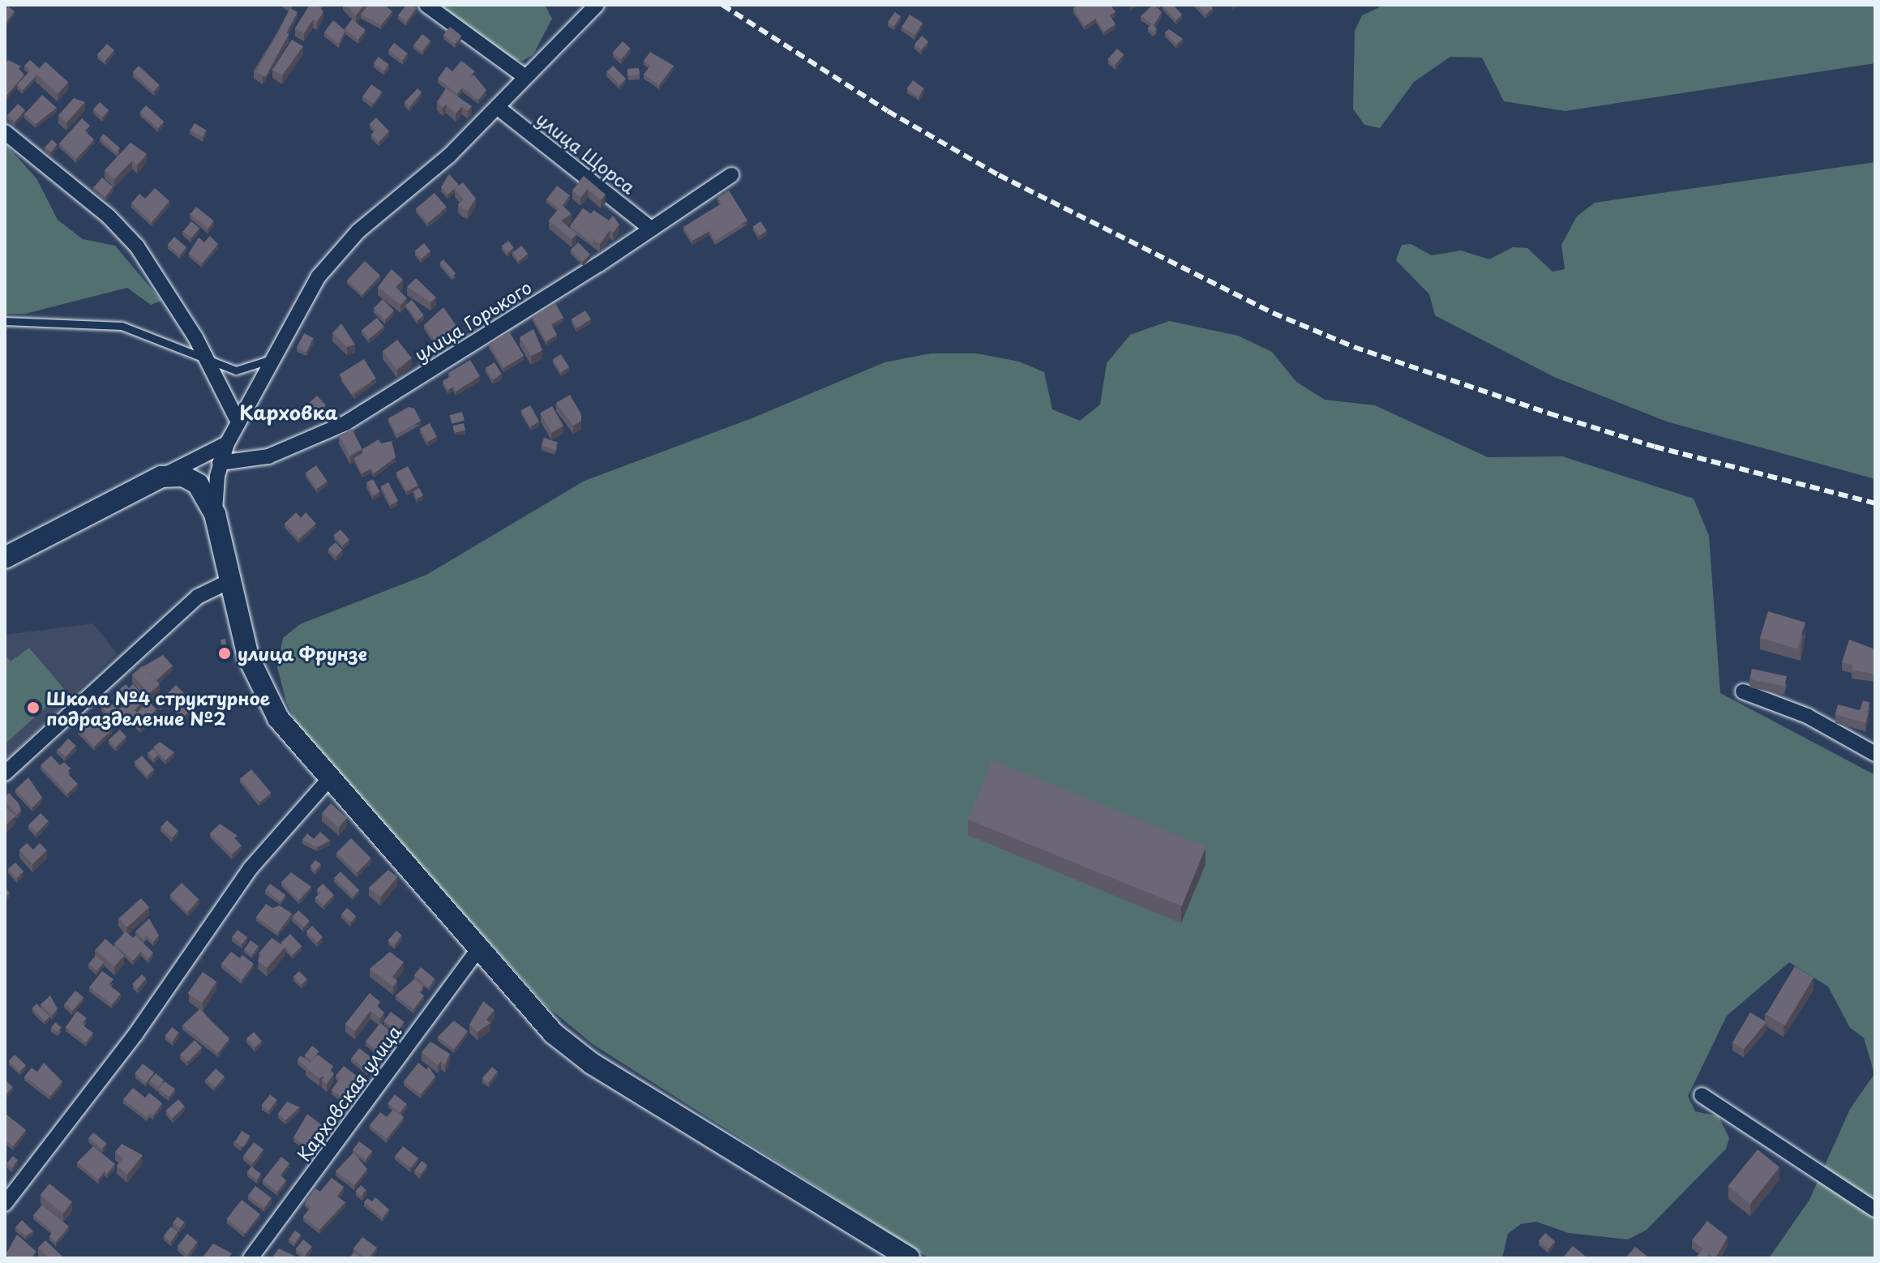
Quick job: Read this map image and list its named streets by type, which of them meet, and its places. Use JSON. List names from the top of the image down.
{
  "streets": {
    "street": ["улица Щорса", "улица Горького", "Карховская улица"]
  },
  "crossings": [
    ["улица Щорса", "улица Горького"]
  ],
  "districts": ["Карховка"],
  "places": ["улица Фрунзе", "Школа №4 структурное подразделение №2"]
}
